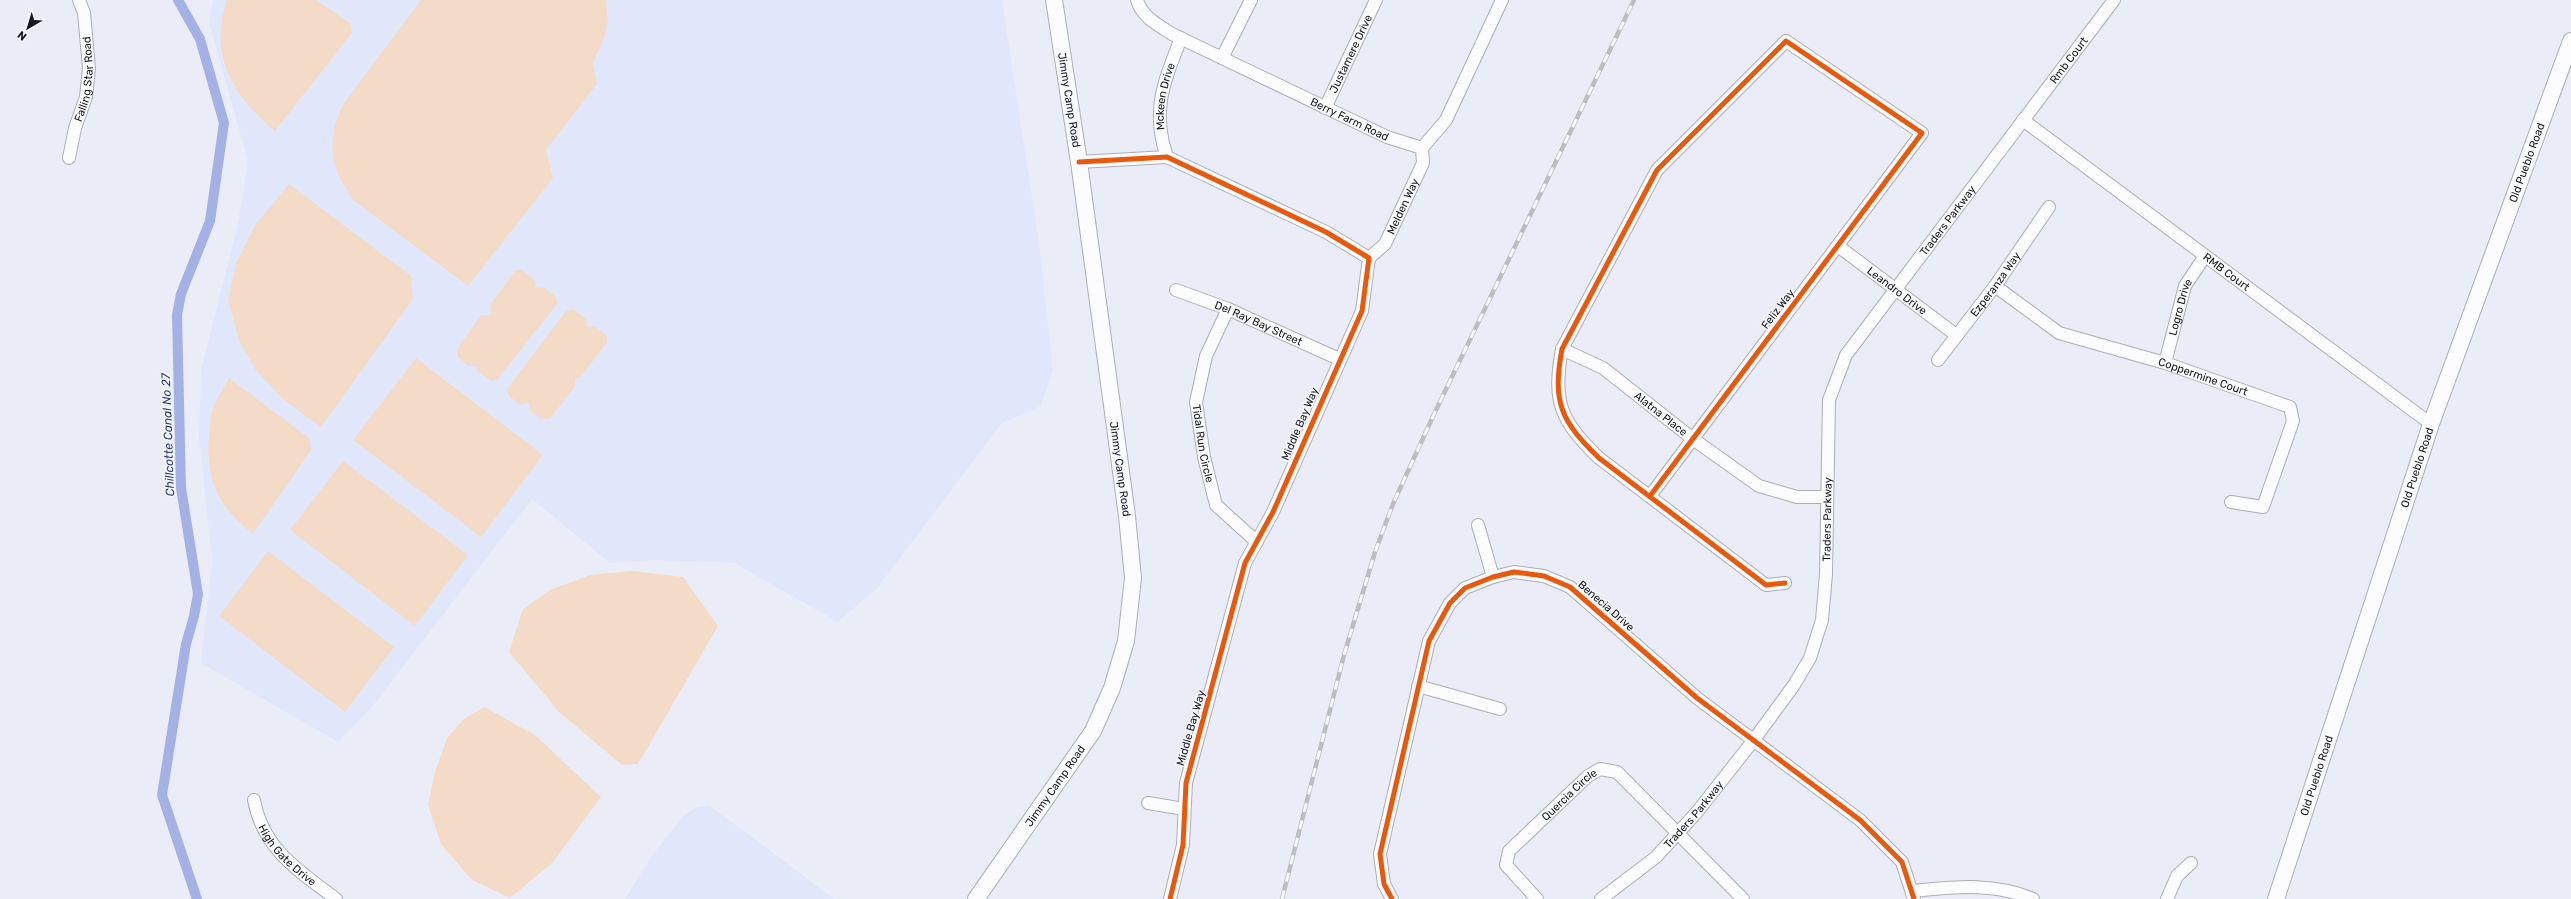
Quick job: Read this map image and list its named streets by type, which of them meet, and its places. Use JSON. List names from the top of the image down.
{
  "streets": {
    "street": [
      "Justamere Drive",
      "Rmb Court",
      "Falling Star Road",
      "Mckeen Drive",
      "Jimmy Camp Road",
      "Berry Farm Road",
      "Old Pueblo Road",
      "Melden Way",
      "Traders Parkway",
      "RMB Court",
      "Ezperanza Way",
      "Leandro Drive",
      "Logro Drive",
      "Feliz Way",
      "Del Ray Bay Street",
      "Coppermine Court",
      "Alatna Place",
      "Middle Bay Way",
      "Tidal Run Circle",
      "Benecia Drive",
      "Quercia Circle",
      "High Gate Drive"
    ]
  },
  "crossings": [
    ["Justamere Drive", "Berry Farm Road"],
    ["Rmb Court", "Traders Parkway"],
    ["Rmb Court", "RMB Court"],
    ["Mckeen Drive", "Berry Farm Road"],
    ["Berry Farm Road", "Melden Way"],
    ["Old Pueblo Road", "RMB Court"],
    ["Melden Way", "Middle Bay Way"],
    ["Traders Parkway", "RMB Court"],
    ["Traders Parkway", "Leandro Drive"],
    ["Traders Parkway", "Alatna Place"],
    ["Traders Parkway", "Benecia Drive"],
    ["Traders Parkway", "Quercia Circle"],
    ["RMB Court", "Logro Drive"],
    ["Ezperanza Way", "Leandro Drive"],
    ["Ezperanza Way", "Coppermine Court"],
    ["Leandro Drive", "Feliz Way"],
    ["Logro Drive", "Coppermine Court"],
    ["Feliz Way", "Alatna Place"],
    ["Del Ray Bay Street", "Middle Bay Way"],
    ["Del Ray Bay Street", "Tidal Run Circle"],
    ["Middle Bay Way", "Tidal Run Circle"]
  ],
  "water": ["Chillcotte Canal No 27"],
  "north": "bottom left"
}
